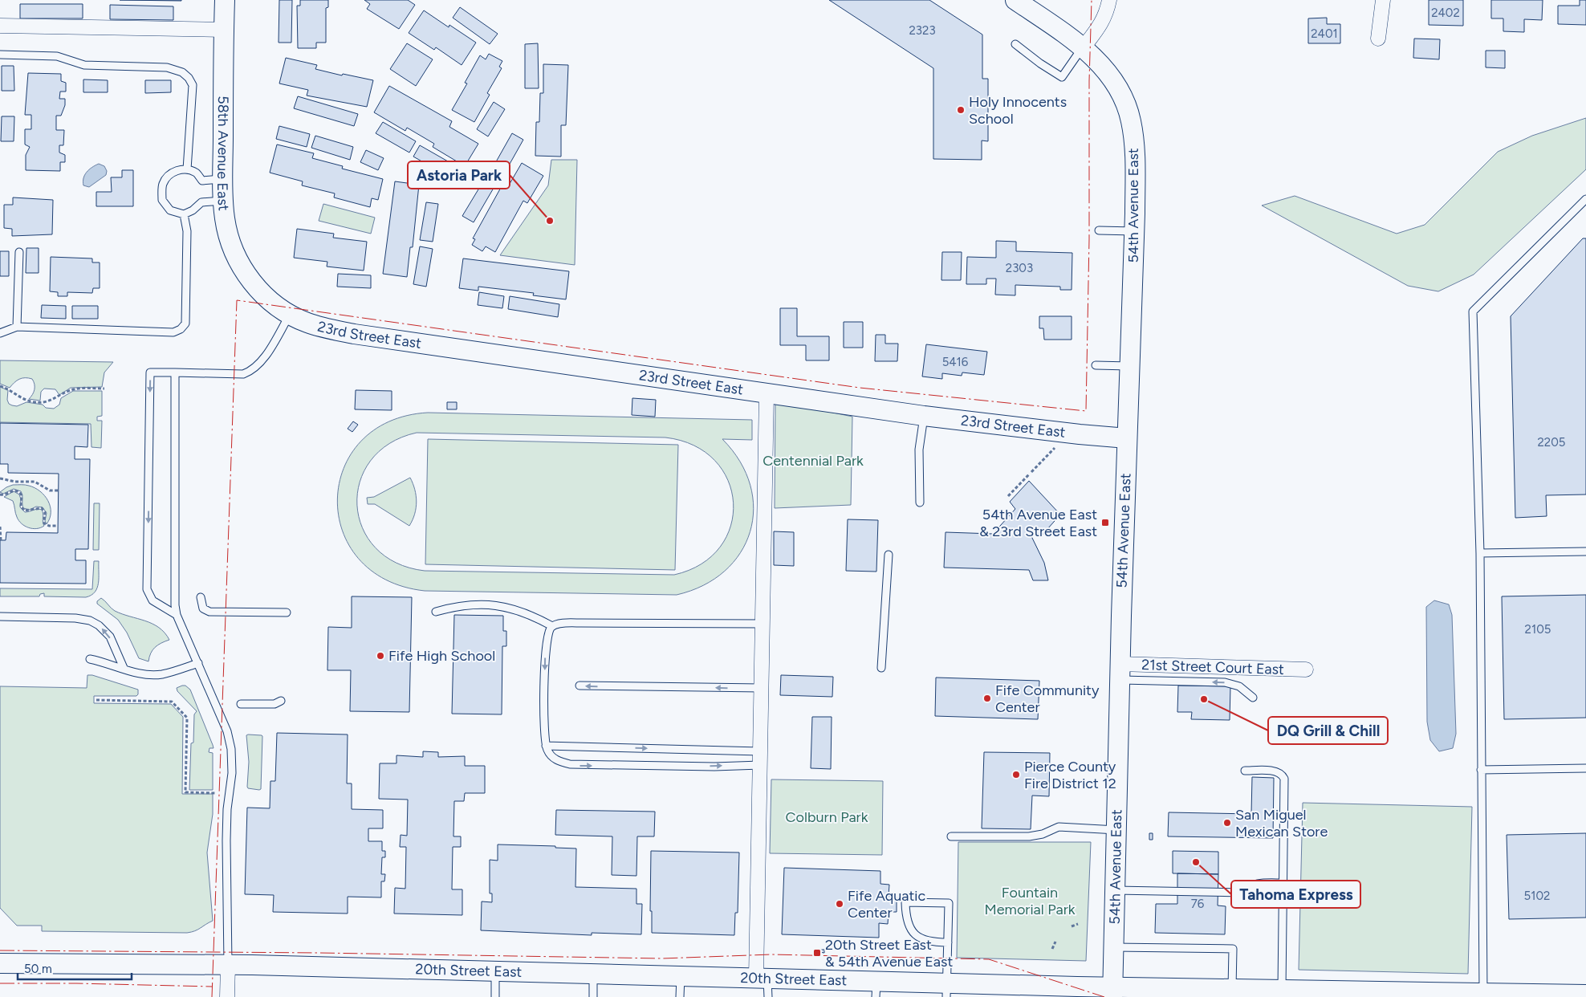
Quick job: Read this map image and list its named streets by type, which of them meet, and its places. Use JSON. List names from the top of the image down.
{
  "streets": {
    "main road": [
      "58th Avenue East",
      "54th Avenue East",
      "23rd Street East",
      "20th Street East"
    ],
    "street": ["21st Street Court East"]
  },
  "crossings": [
    ["58th Avenue East", "23rd Street East"],
    ["54th Avenue East", "23rd Street East"],
    ["54th Avenue East", "21st Street Court East"],
    ["54th Avenue East", "20th Street East"]
  ],
  "parks": ["Centennial Park", "Colburn Park", "Fountain Memorial Park"],
  "places": {
    "other": [
      "Holy Innocents School",
      "Astoria Park",
      "Fife High School",
      "Fife Community Center",
      "DQ Grill & Chill",
      "Pierce County Fire District 12",
      "San Miguel Mexican Store",
      "Tahoma Express",
      "Fife Aquatic Center"
    ],
    "transit": ["54th Avenue East & 23rd Street East", "20th Street East & 54th Avenue East"]
  },
  "house_numbers": [
    "2402",
    "2323",
    "2401",
    "2303",
    "5416",
    "2205",
    "2105",
    "5102",
    "76"
  ],
  "scale_bar": "50 m"
}
